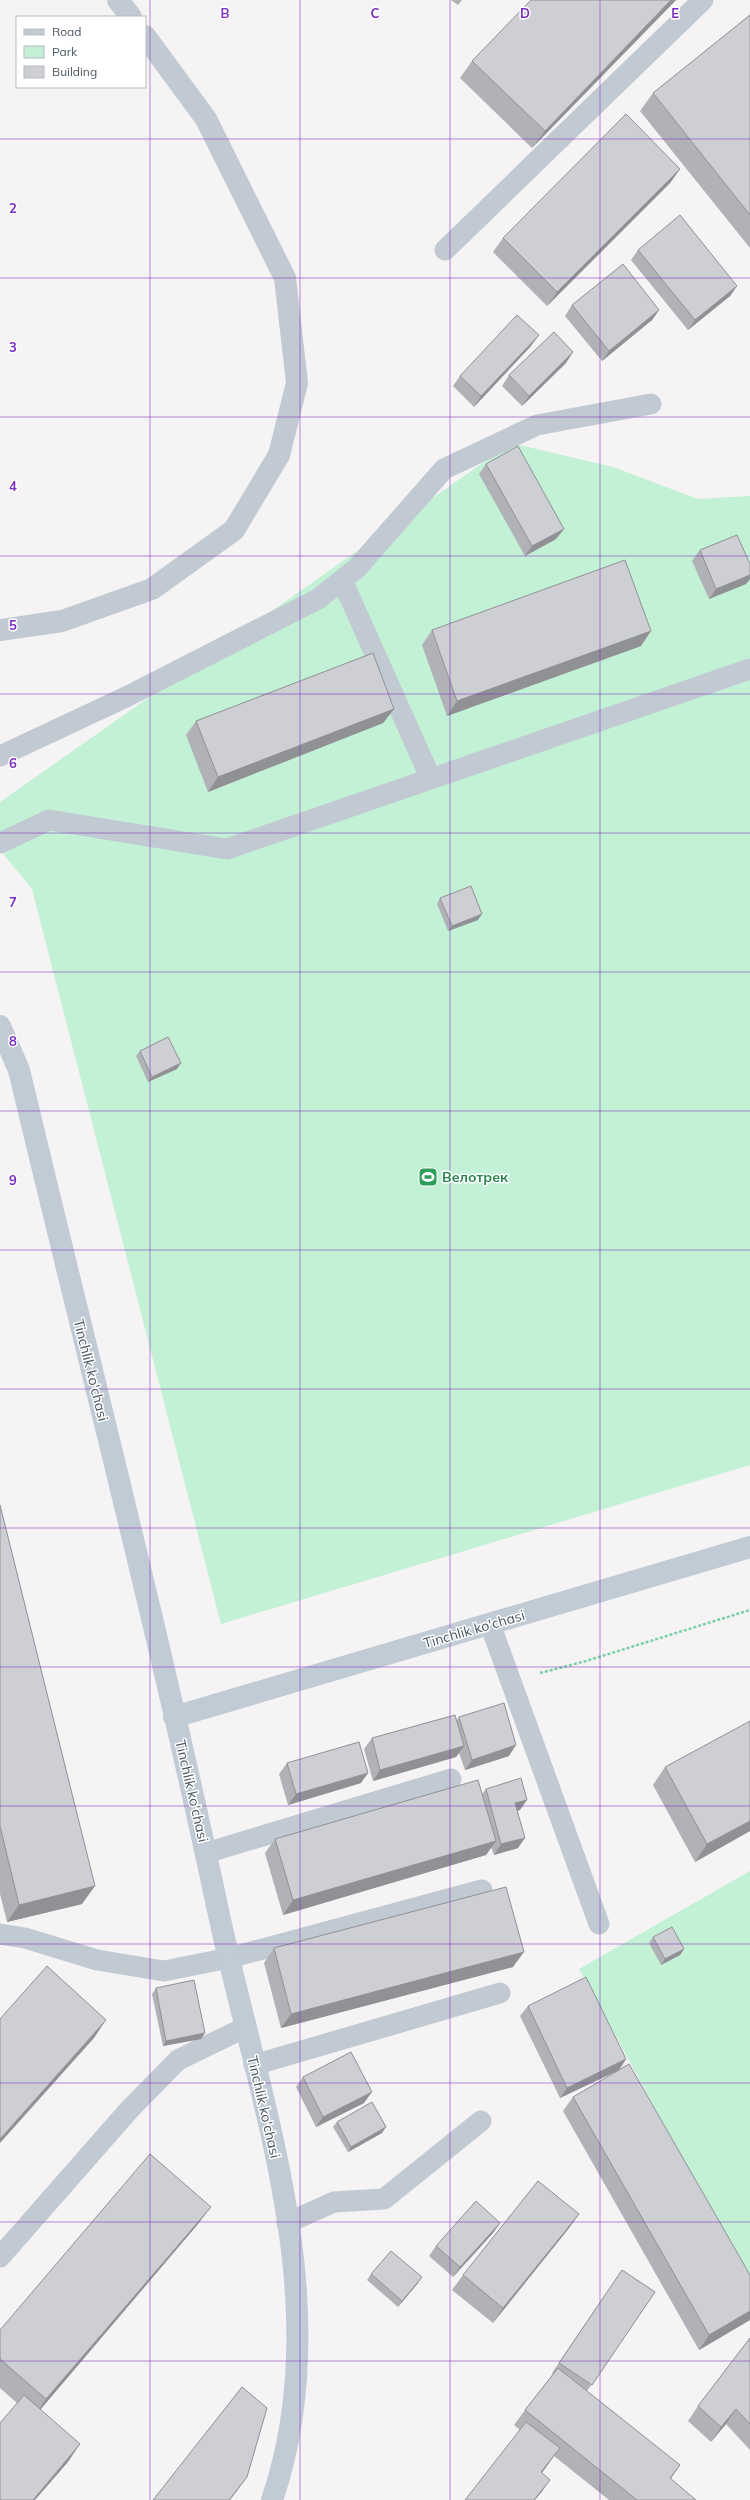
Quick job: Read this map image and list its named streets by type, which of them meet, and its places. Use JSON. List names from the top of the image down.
{
  "streets": {
    "street": ["Tinchlik ko'chasi"]
  },
  "places": {
    "sports": ["Велотрек"]
  },
  "legend": ["Road", "Park", "Building"],
  "grid": {
    "columns": [
      "B",
      "C",
      "D",
      "E"
    ],
    "rows": [
      "2",
      "3",
      "4",
      "5",
      "6",
      "7",
      "8",
      "9"
    ]
  }
}
